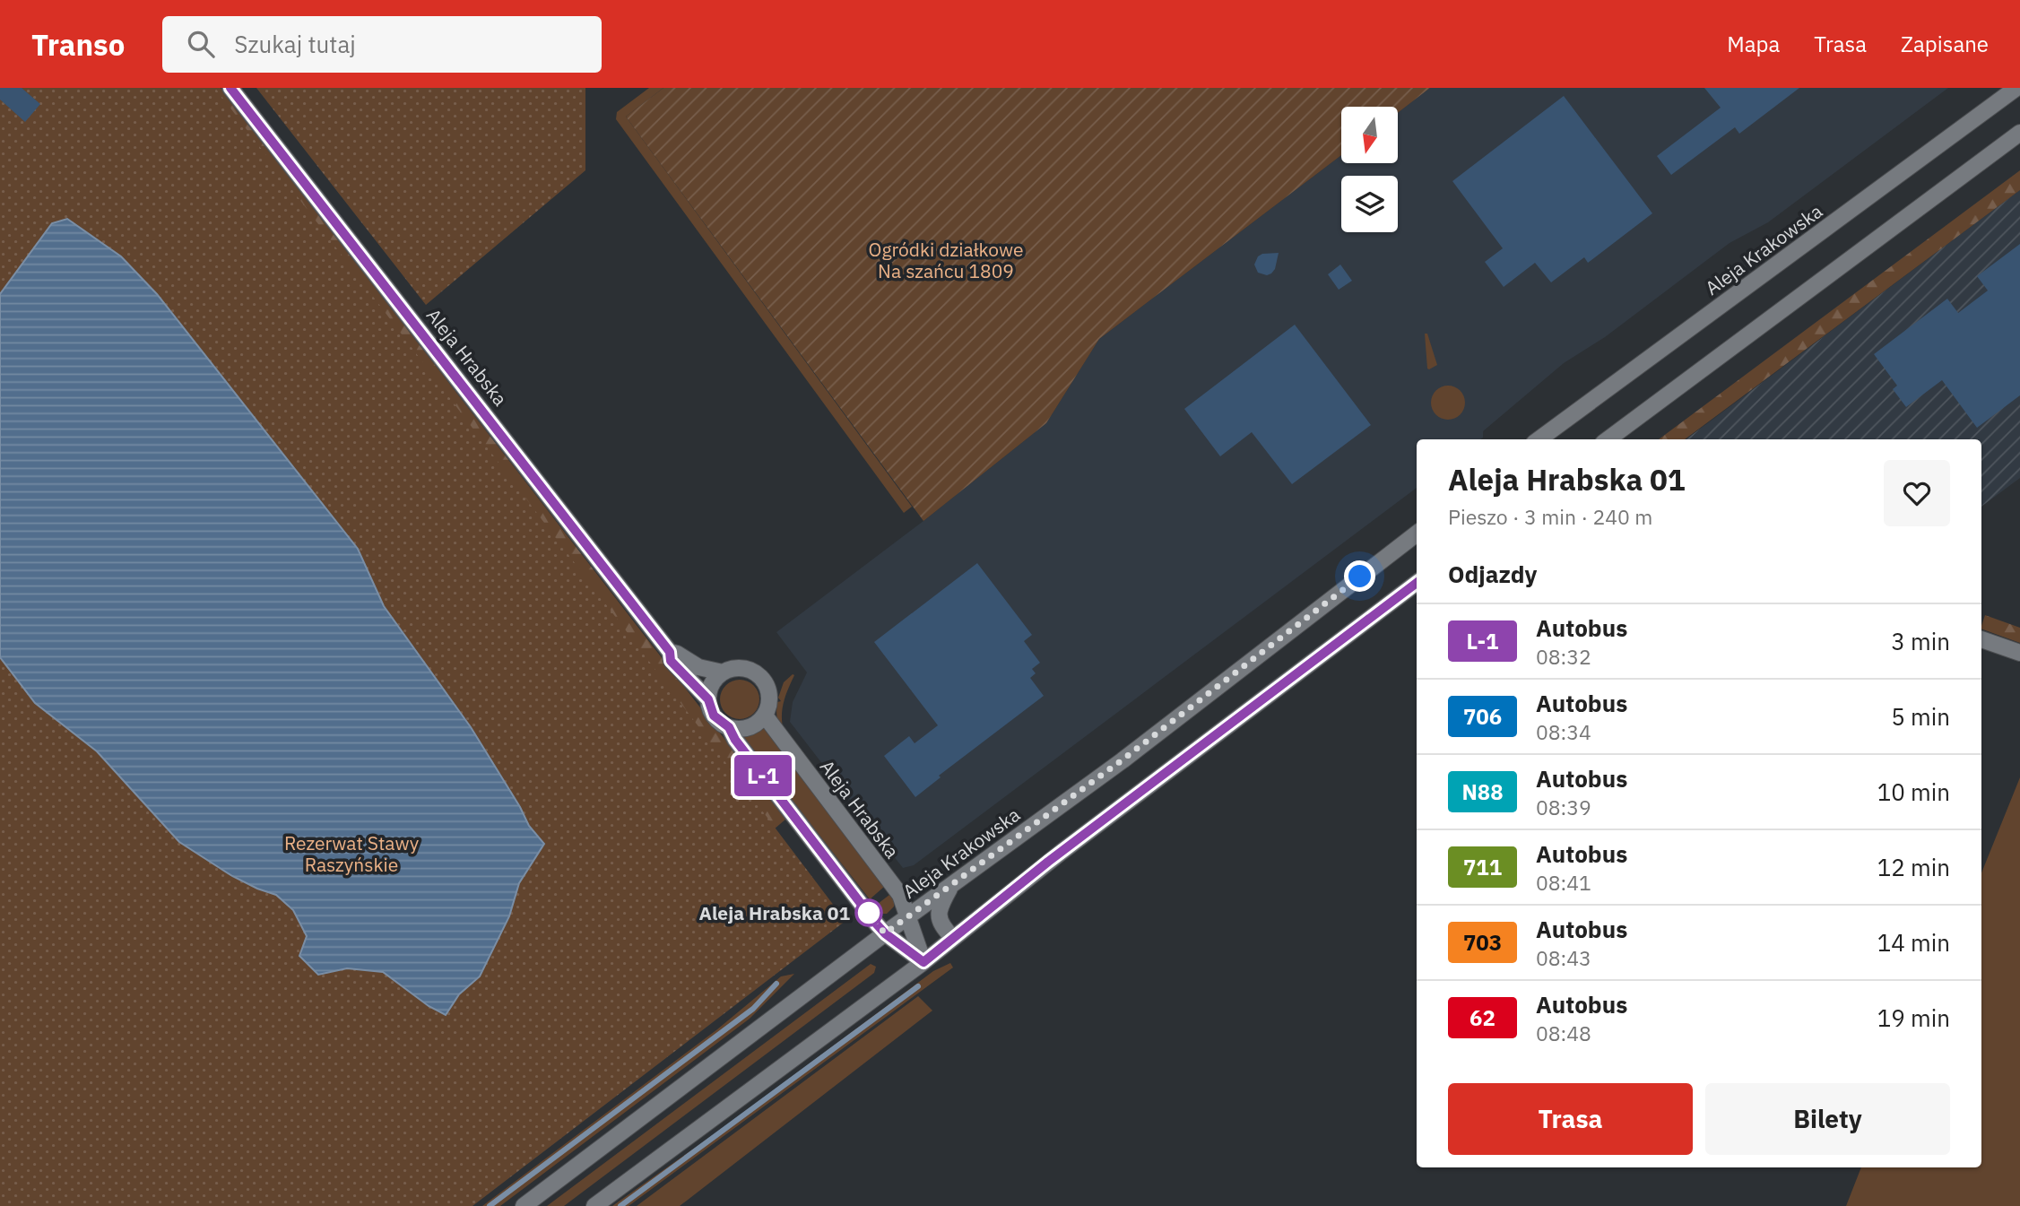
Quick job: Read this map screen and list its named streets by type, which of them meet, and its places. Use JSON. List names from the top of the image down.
{
  "streets": {
    "main road": ["Aleja Krakowska", "Aleja Hrabska"]
  },
  "crossings": [
    ["Aleja Krakowska", "Aleja Hrabska"]
  ],
  "parks": ["Ogródki działkowe Na szańcu 1809", "Rezerwat Stawy Raszyńskie"],
  "places": ["Aleja Hrabska 01"],
  "lines": ["bus line L-1"],
  "north": "bottom",
  "page": {
    "header": "Transo",
    "search": "Szukaj tutaj",
    "nav": ["Mapa", "Trasa", "Zapisane"],
    "on_map": "L-1",
    "heading": [
      ["Aleja Hrabska 01", "Pieszo · 3 min · 240 m"],
      "Odjazdy"
    ],
    "list": [
      {
        "mark": "L-1",
        "name": "Autobus",
        "note": "08:32",
        "value": "3 min"
      },
      {
        "mark": "706",
        "name": "Autobus",
        "note": "08:34",
        "value": "5 min"
      },
      {
        "mark": "N88",
        "name": "Autobus",
        "note": "08:39",
        "value": "10 min"
      },
      {
        "mark": "711",
        "name": "Autobus",
        "note": "08:41",
        "value": "12 min"
      },
      {
        "mark": "703",
        "name": "Autobus",
        "note": "08:43",
        "value": "14 min"
      },
      {
        "mark": "62",
        "name": "Autobus",
        "note": "08:48",
        "value": "19 min"
      }
    ],
    "buttons": ["Trasa", "Bilety"]
  }
}
